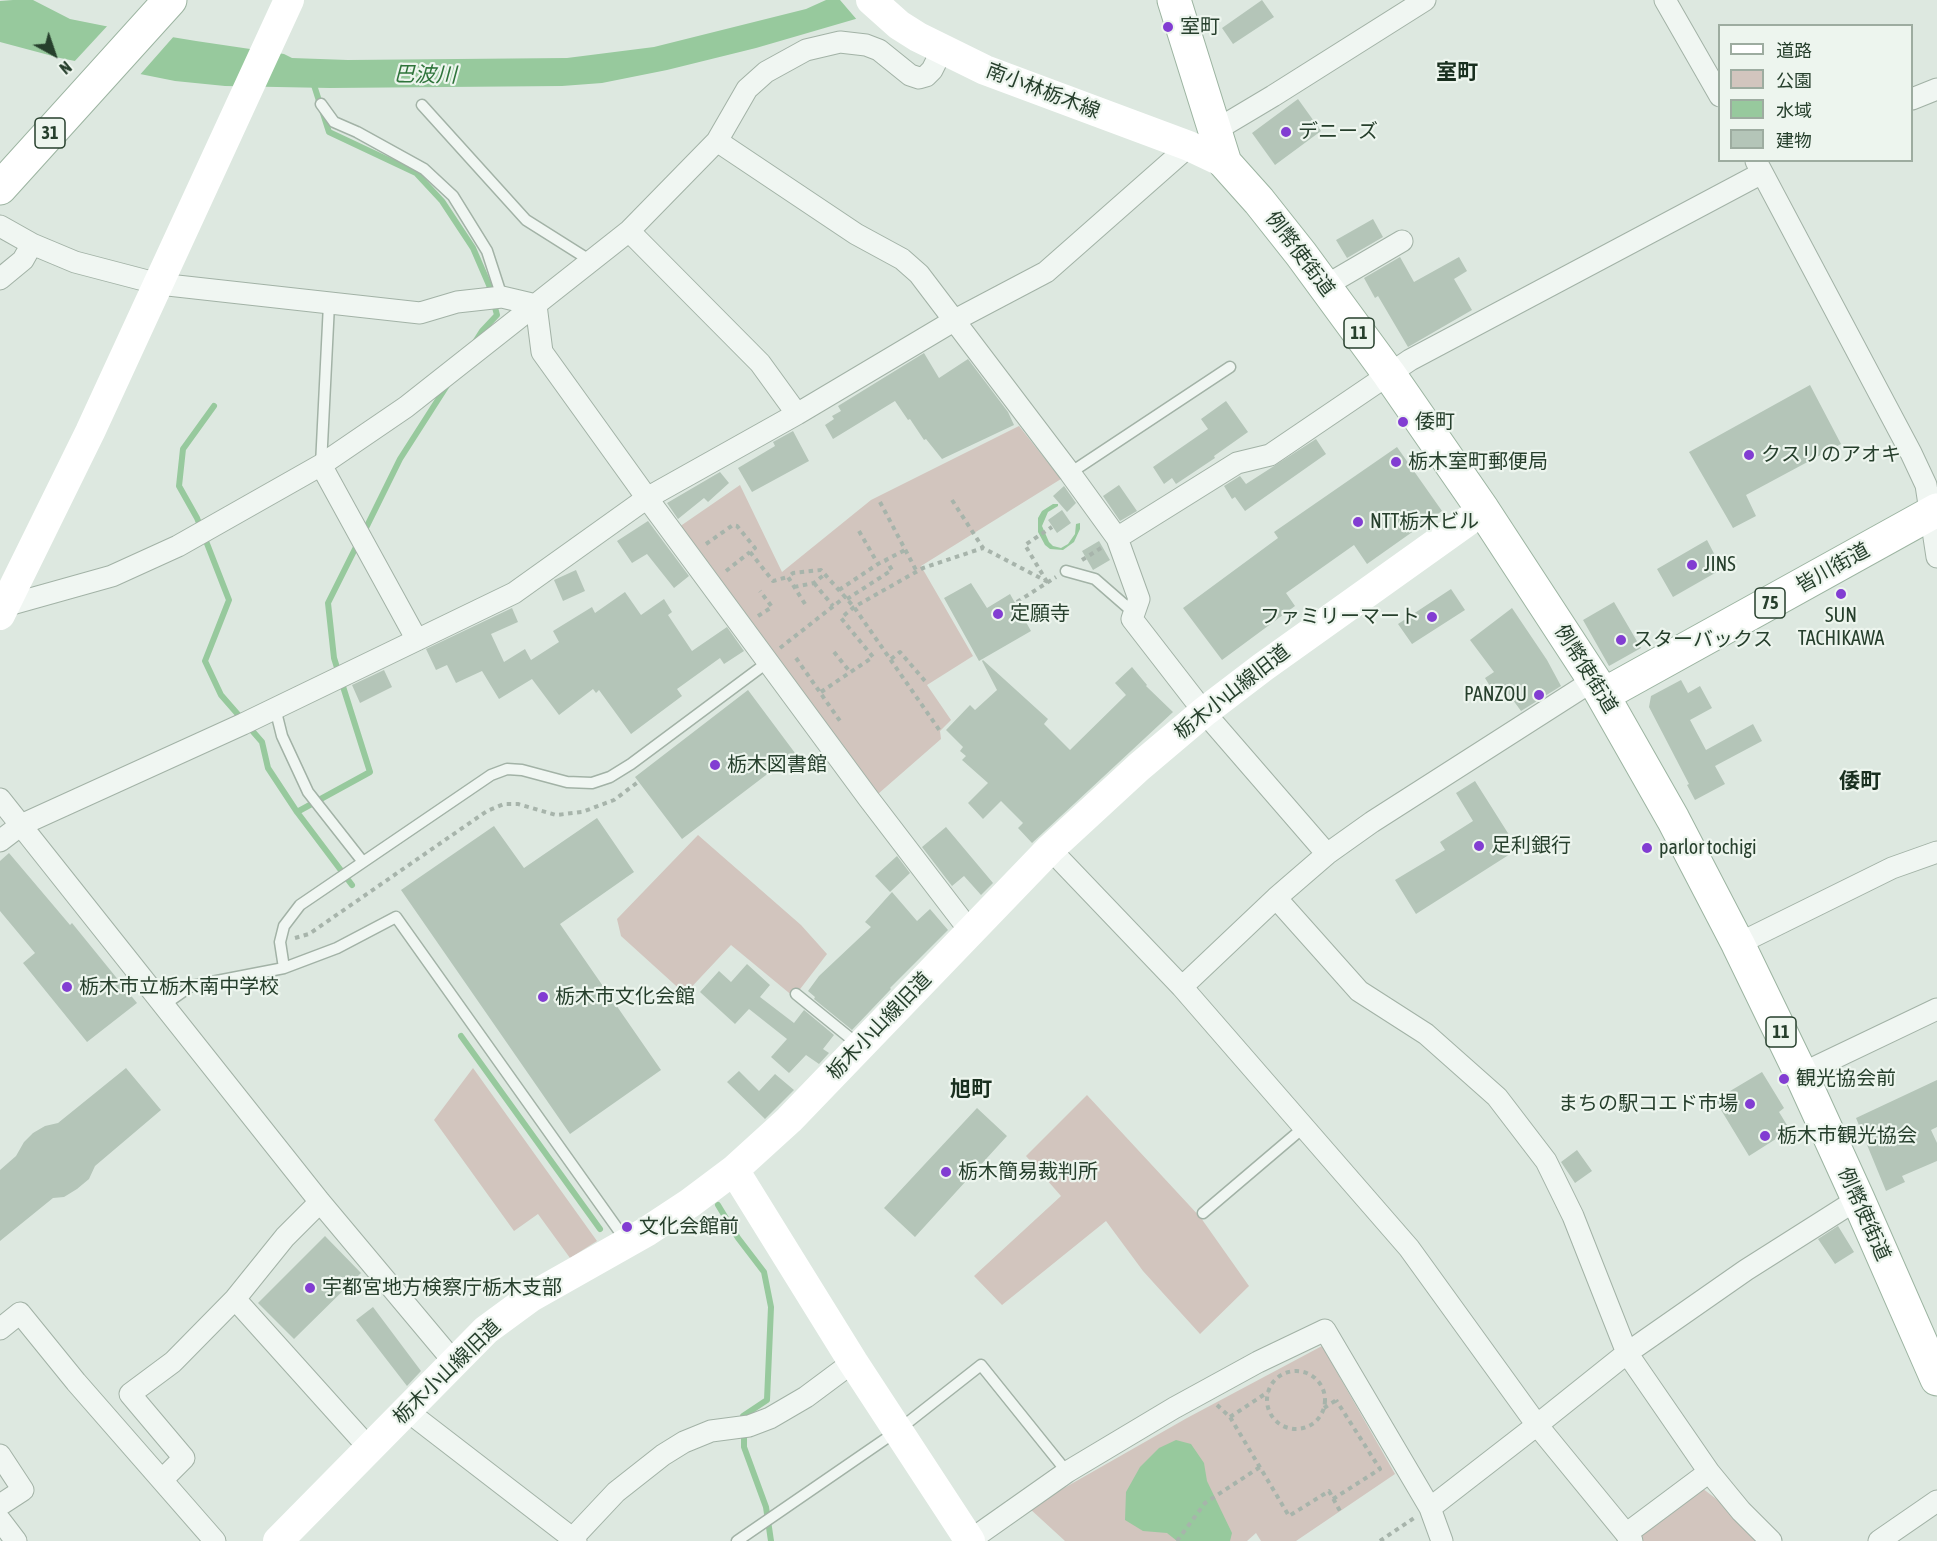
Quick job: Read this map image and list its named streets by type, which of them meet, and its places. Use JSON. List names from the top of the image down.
{
  "streets": {
    "main road": [
      "31",
      "例幣使街道",
      "11",
      "皆川街道",
      "75"
    ],
    "street": ["南小林栃木線", "栃木小山線旧道"]
  },
  "crossings": [
    ["南小林栃木線", "例幣使街道"],
    ["例幣使街道", "皆川街道"],
    ["例幣使街道", "栃木小山線旧道"]
  ],
  "districts": ["室町", "倭町", "旭町"],
  "water": ["巴波川"],
  "places": [
    "室町",
    "デニーズ",
    "倭町",
    "クスリのアオキ",
    "栃木室町郵便局",
    "NTT栃木ビル",
    "JINS",
    "SUN TACHIKAWA",
    "定願寺",
    "ファミリーマート",
    "スターバックス",
    "PANZOU",
    "栃木図書館",
    "足利銀行",
    "parlor tochigi",
    "栃木市立栃木南中学校",
    "栃木市文化会館",
    "観光協会前",
    "まちの駅コエド市場",
    "栃木市観光協会",
    "栃木簡易裁判所",
    "文化会館前",
    "宇都宮地方検察庁栃木支部"
  ],
  "legend": [
    "道路",
    "公園",
    "水域",
    "建物"
  ],
  "north": "bottom right"
}
